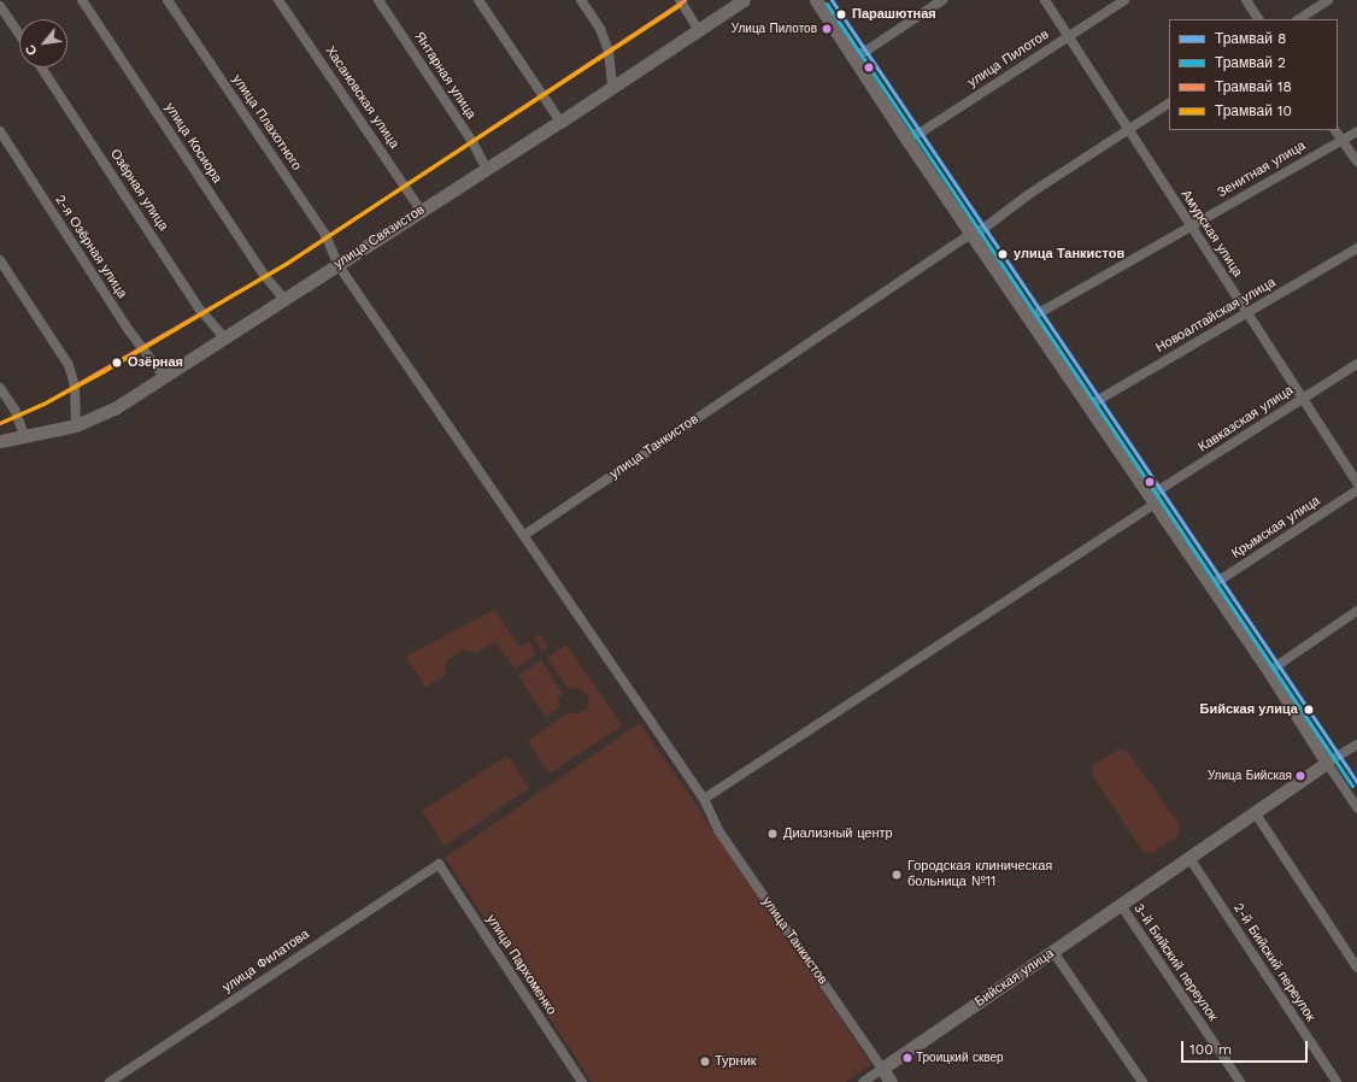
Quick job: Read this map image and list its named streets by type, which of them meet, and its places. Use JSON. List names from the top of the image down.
{
  "streets": {
    "street": [
      "улица Пилотов",
      "Янтарная улица",
      "Хасановская улица",
      "улица Плахотного",
      "улица Косиора",
      "Зенитная улица",
      "Озёрная улица",
      "Амурская улица",
      "улица Связистов",
      "2-я Озёрная улица",
      "Новоалтайская улица",
      "Кавказская улица",
      "улица Танкистов",
      "Крымская улица",
      "улица Филатова",
      "3-й Бийский переулок",
      "2-й Бийский переулок",
      "улица Пархоменко",
      "Бийская улица"
    ]
  },
  "crossings": [
    ["улица Пилотов", "Амурская улица"],
    ["Янтарная улица", "улица Связистов"],
    ["Хасановская улица", "улица Связистов"],
    ["улица Плахотного", "улица Связистов"],
    ["улица Плахотного", "улица Танкистов"],
    ["улица Косиора", "улица Связистов"],
    ["Зенитная улица", "Амурская улица"],
    ["Озёрная улица", "улица Связистов"],
    ["Амурская улица", "Новоалтайская улица"],
    ["Амурская улица", "Кавказская улица"],
    ["Амурская улица", "улица Танкистов"],
    ["улица Связистов", "2-я Озёрная улица"],
    ["улица Связистов", "улица Танкистов"],
    ["улица Танкистов", "Бийская улица"],
    ["улица Филатова", "улица Пархоменко"],
    ["3-й Бийский переулок", "Бийская улица"],
    ["2-й Бийский переулок", "Бийская улица"]
  ],
  "places": [
    "Парашютная",
    "Улица Пилотов",
    "улица Танкистов",
    "Озёрная",
    "Бийская улица",
    "Улица Бийская",
    "Диализный центр",
    "Городская клиническая больница №11",
    "Троицкий сквер",
    "Турник"
  ],
  "lines": [
    "tram line 8",
    "tram line 18",
    "tram line 2",
    "tram line 10"
  ],
  "legend": [
    "Трамвай 8",
    "Трамвай 2",
    "Трамвай 18",
    "Трамвай 10"
  ],
  "scale_bar": "100 m",
  "north": "bottom left"
}
